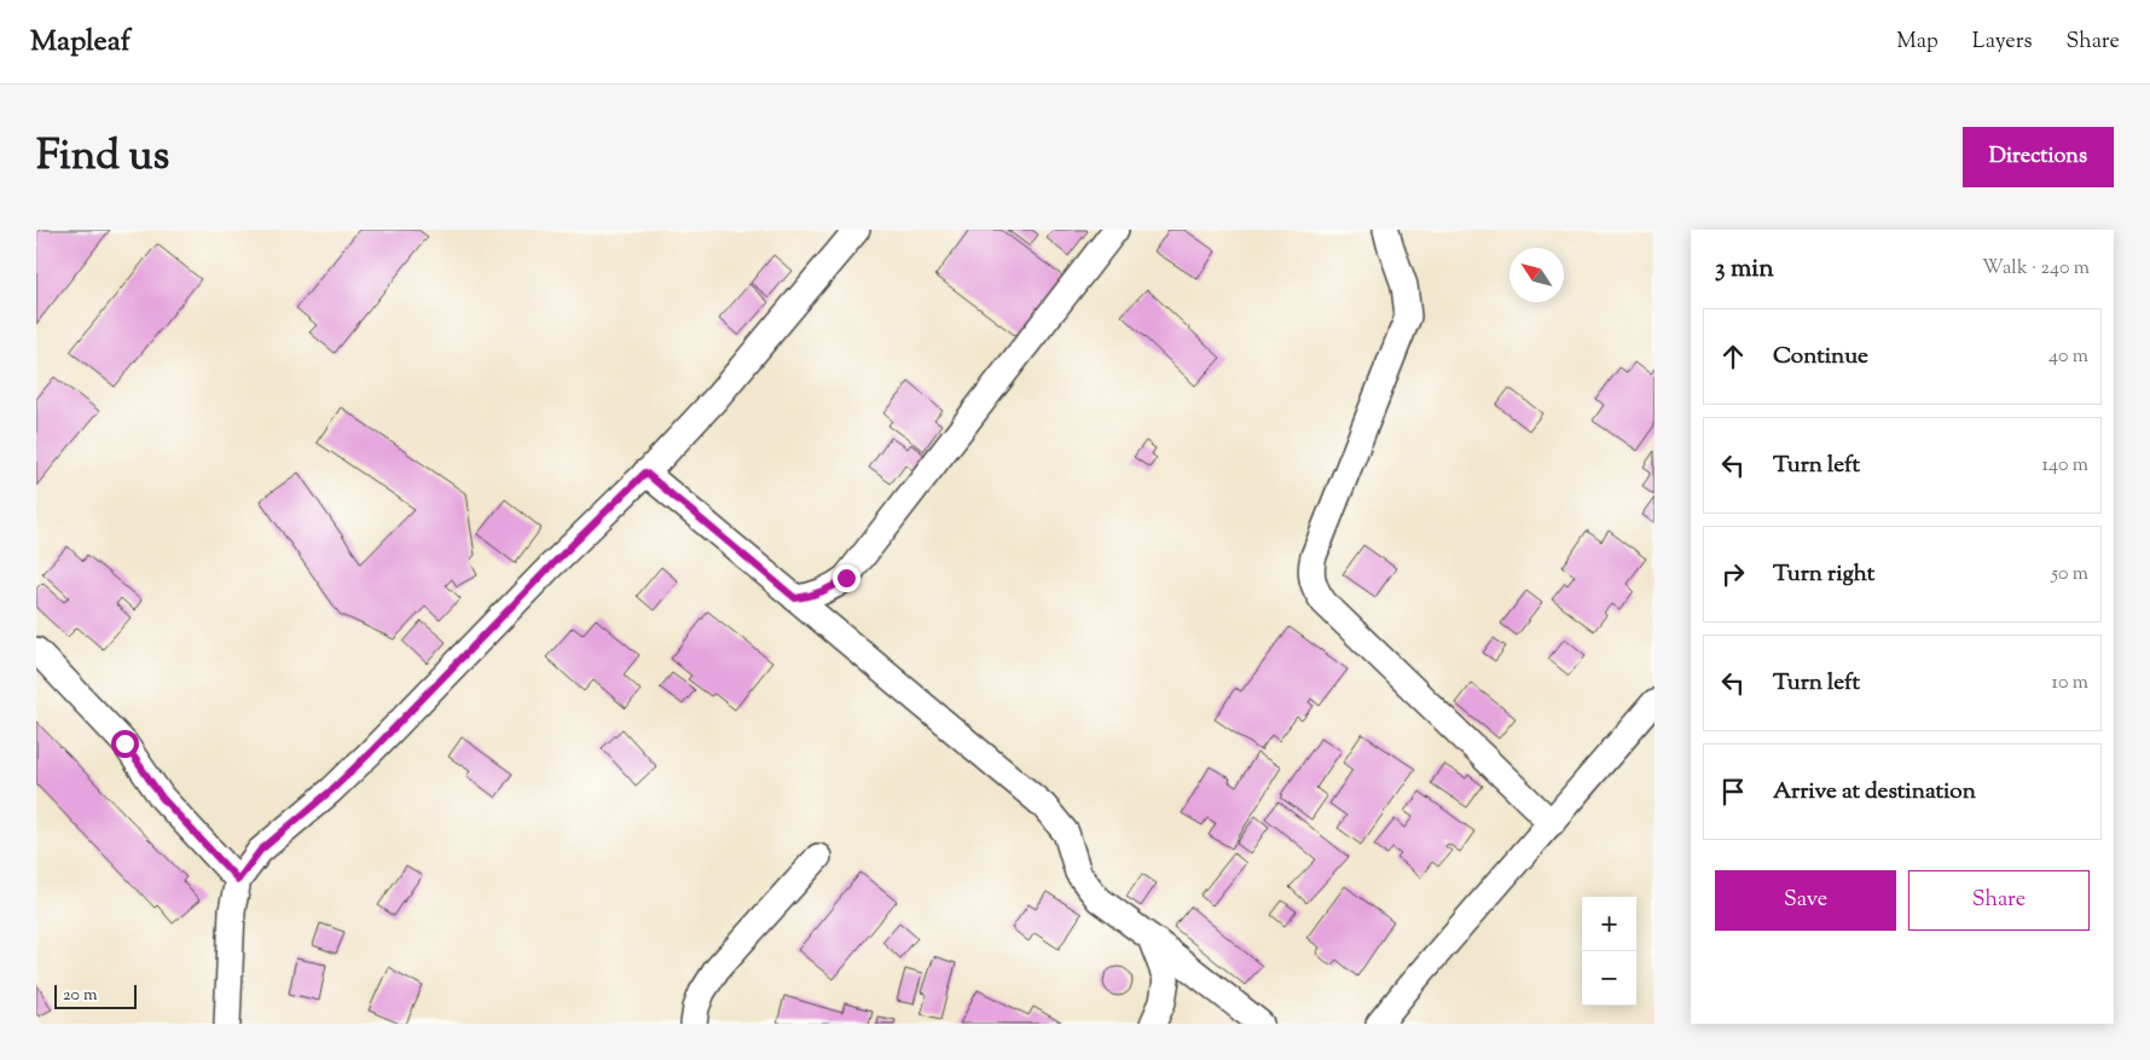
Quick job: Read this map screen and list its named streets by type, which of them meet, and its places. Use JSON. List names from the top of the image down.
{
  "scale_bar": "20 m",
  "north": "top left",
  "page": {
    "header": "Mapleaf",
    "nav": ["Map", "Layers", "Share"],
    "title": "Find us",
    "buttons": [
      "Directions",
      ["Save", "Share"]
    ],
    "heading": ["3 min", "Walk · 240 m"],
    "list": [
      ["Continue", "40 m"],
      ["Turn left", "140 m"],
      ["Turn right", "50 m"],
      ["Turn left", "10 m"],
      "Arrive at destination"
    ],
    "map_buttons": ["+", "−"],
    "scale": "20 m"
  }
}
